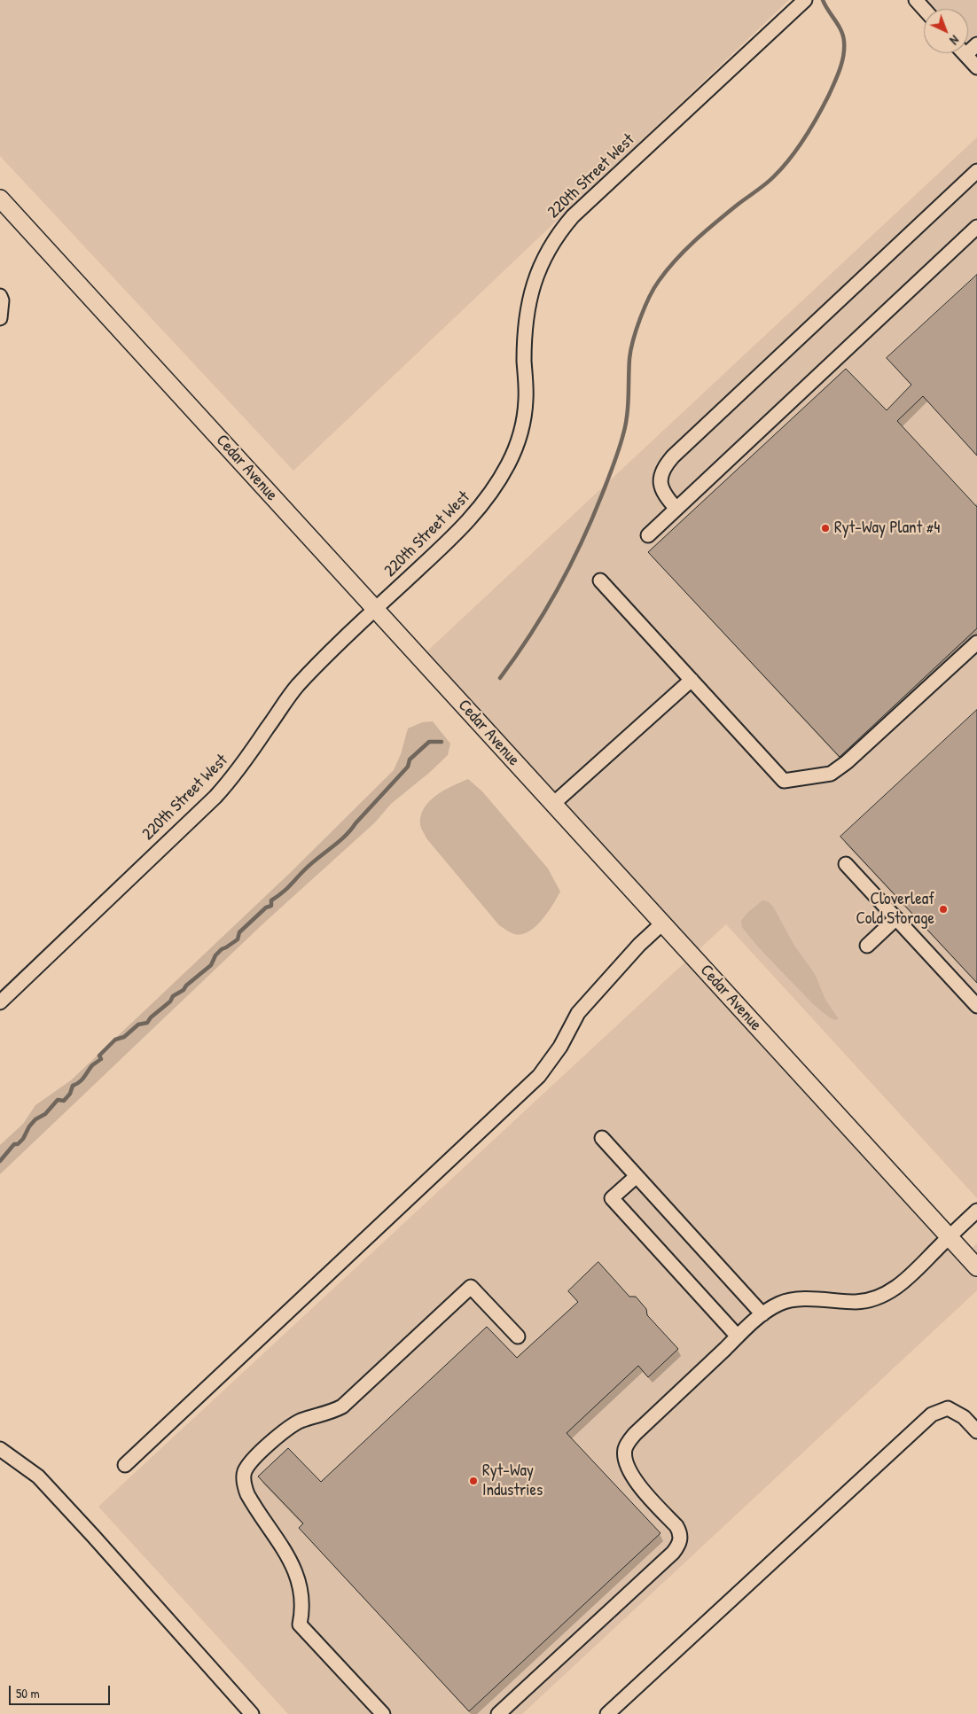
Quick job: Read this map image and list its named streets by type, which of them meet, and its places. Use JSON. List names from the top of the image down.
{
  "streets": {
    "main road": ["Cedar Avenue"],
    "street": ["220th Street West"]
  },
  "crossings": [
    ["220th Street West", "Cedar Avenue"]
  ],
  "places": ["Ryt-Way Plant #4", "Cloverleaf Cold Storage", "Ryt-Way Industries"],
  "scale_bar": "50 m",
  "north": "bottom right"
}
